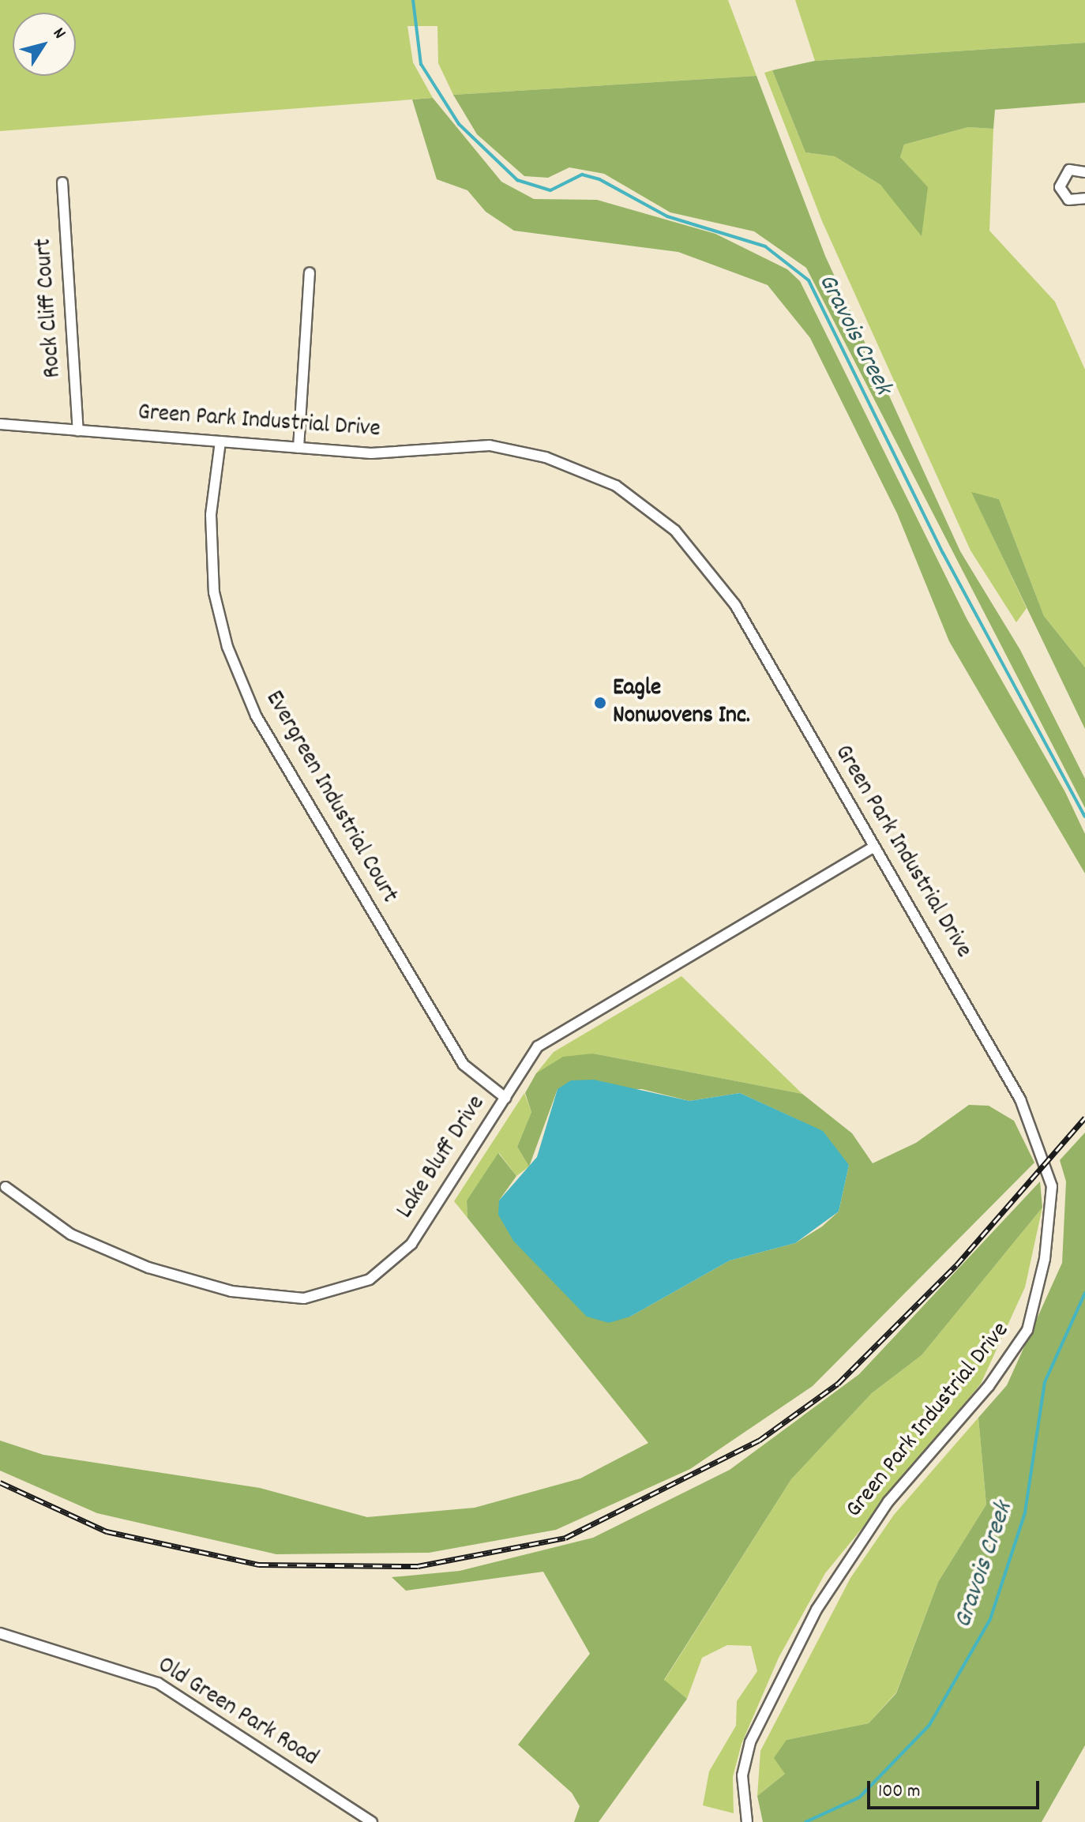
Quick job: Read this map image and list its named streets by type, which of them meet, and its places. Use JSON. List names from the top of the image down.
{
  "streets": {
    "street": [
      "Rock Cliff Court",
      "Green Park Industrial Drive",
      "Evergreen Industrial Court",
      "Lake Bluff Drive",
      "Old Green Park Road"
    ]
  },
  "crossings": [
    ["Rock Cliff Court", "Green Park Industrial Drive"],
    ["Green Park Industrial Drive", "Evergreen Industrial Court"],
    ["Green Park Industrial Drive", "Lake Bluff Drive"],
    ["Evergreen Industrial Court", "Lake Bluff Drive"]
  ],
  "water": ["Gravois Creek"],
  "places": ["Eagle Nonwovens Inc."],
  "scale_bar": "100 m",
  "north": "top right"
}
